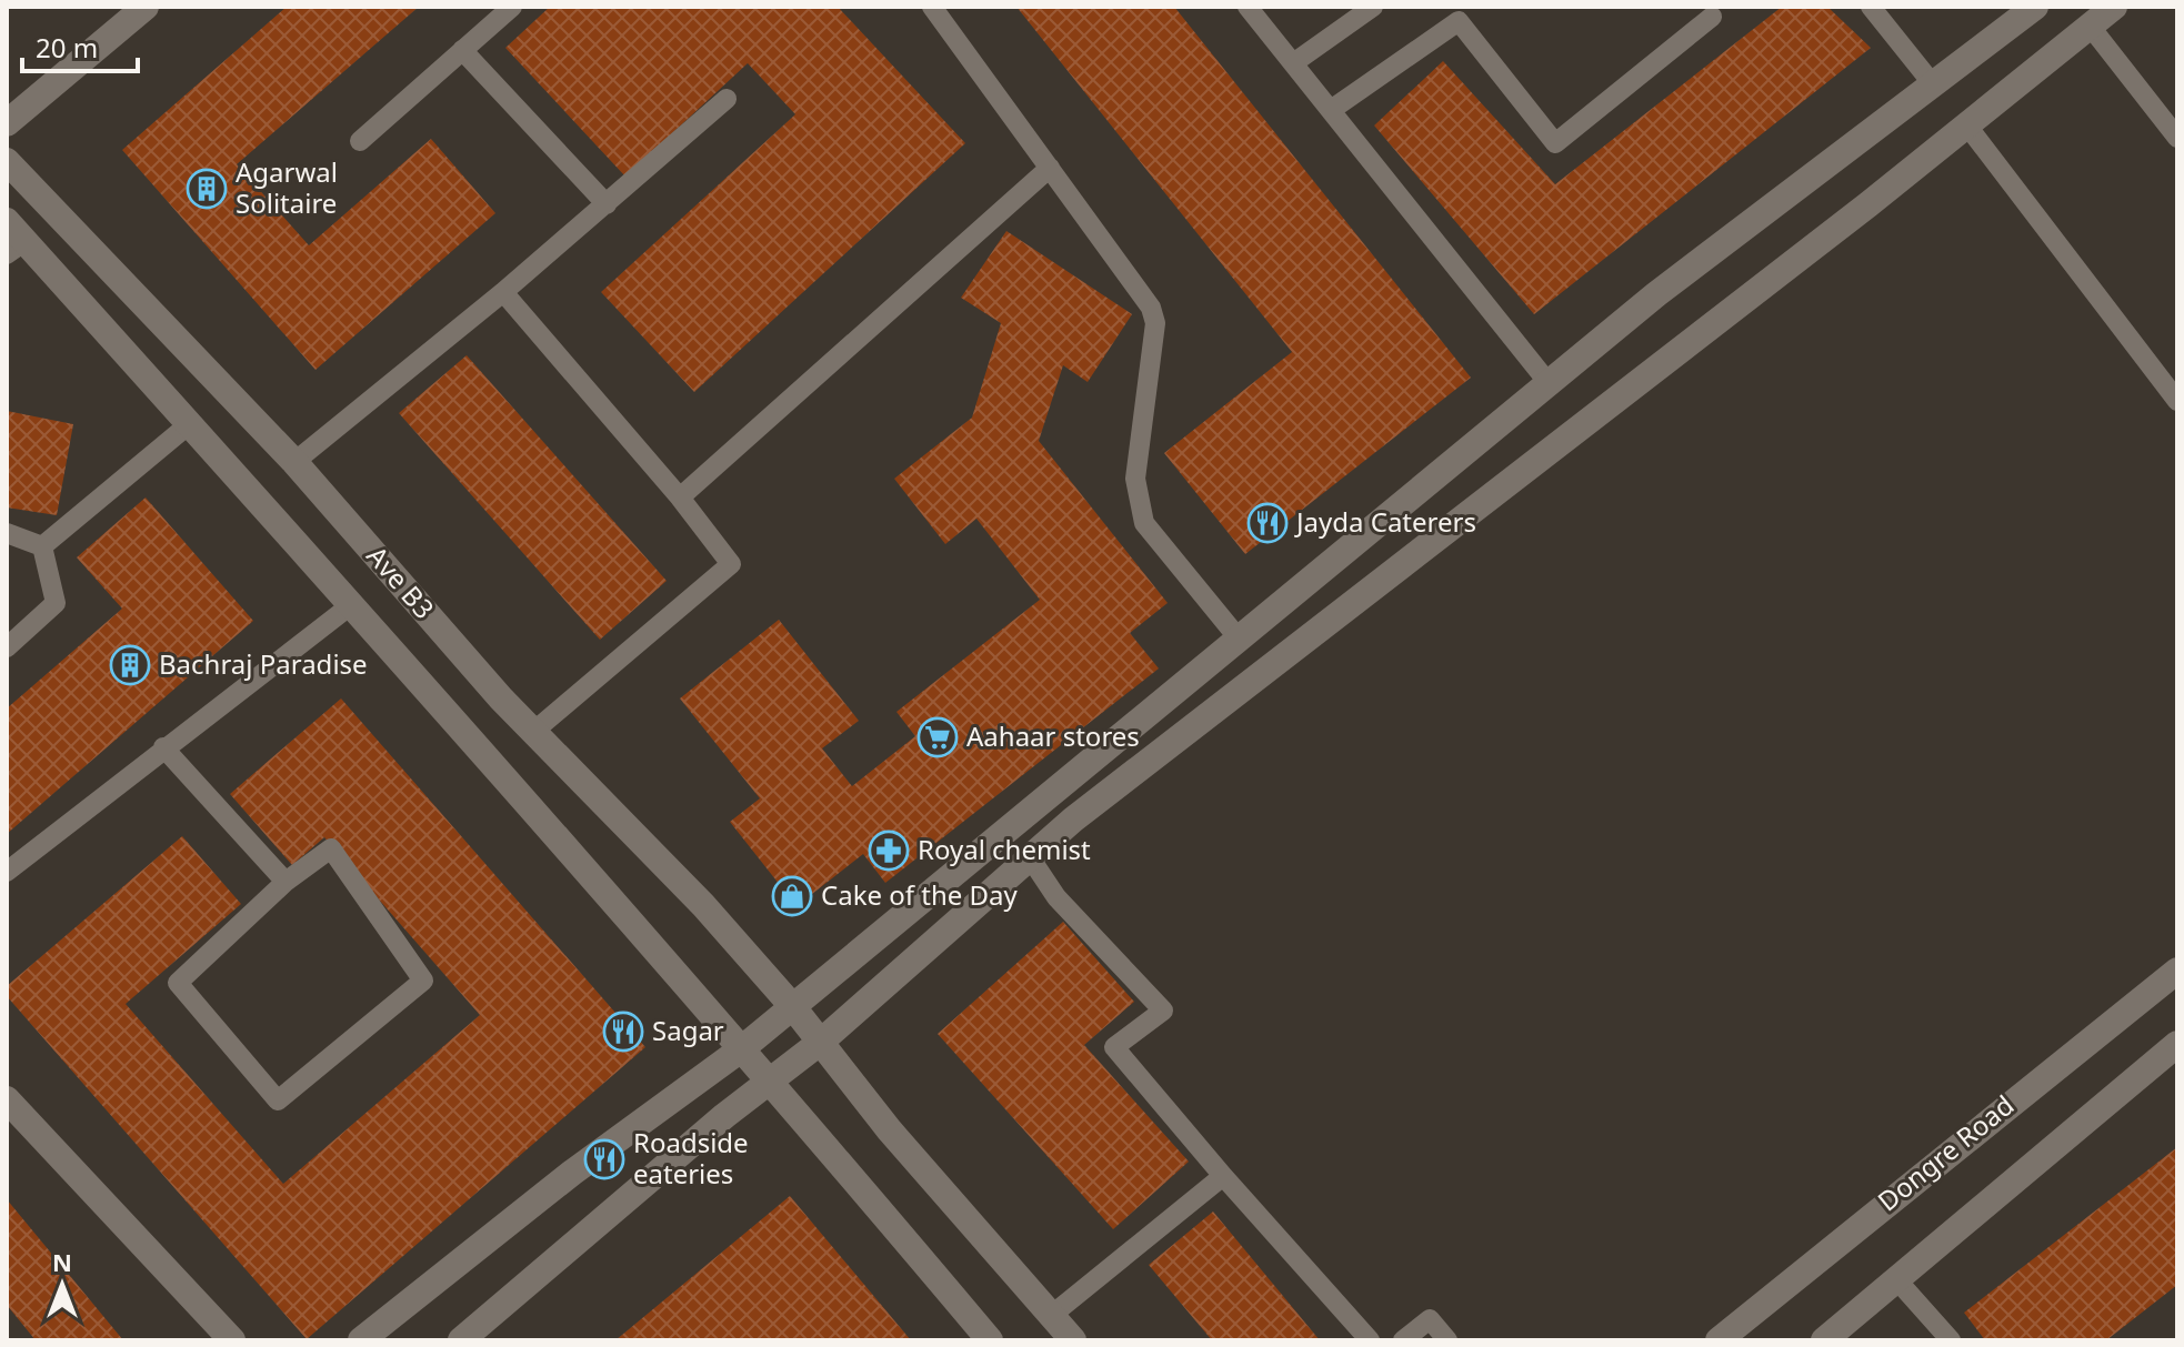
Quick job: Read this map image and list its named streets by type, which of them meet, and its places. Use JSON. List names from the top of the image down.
{
  "streets": {
    "street": ["Ave B3", "Dongre Road"]
  },
  "places": {
    "building": ["Agarwal Solitaire", "Bachraj Paradise"],
    "restaurant": ["Jayda Caterers", "Sagar", "Roadside eateries"],
    "supermarket": ["Aahaar stores"],
    "pharmacy": ["Royal chemist"],
    "shop": ["Cake of the Day"]
  },
  "scale_bar": "20 m",
  "north": "top"
}
